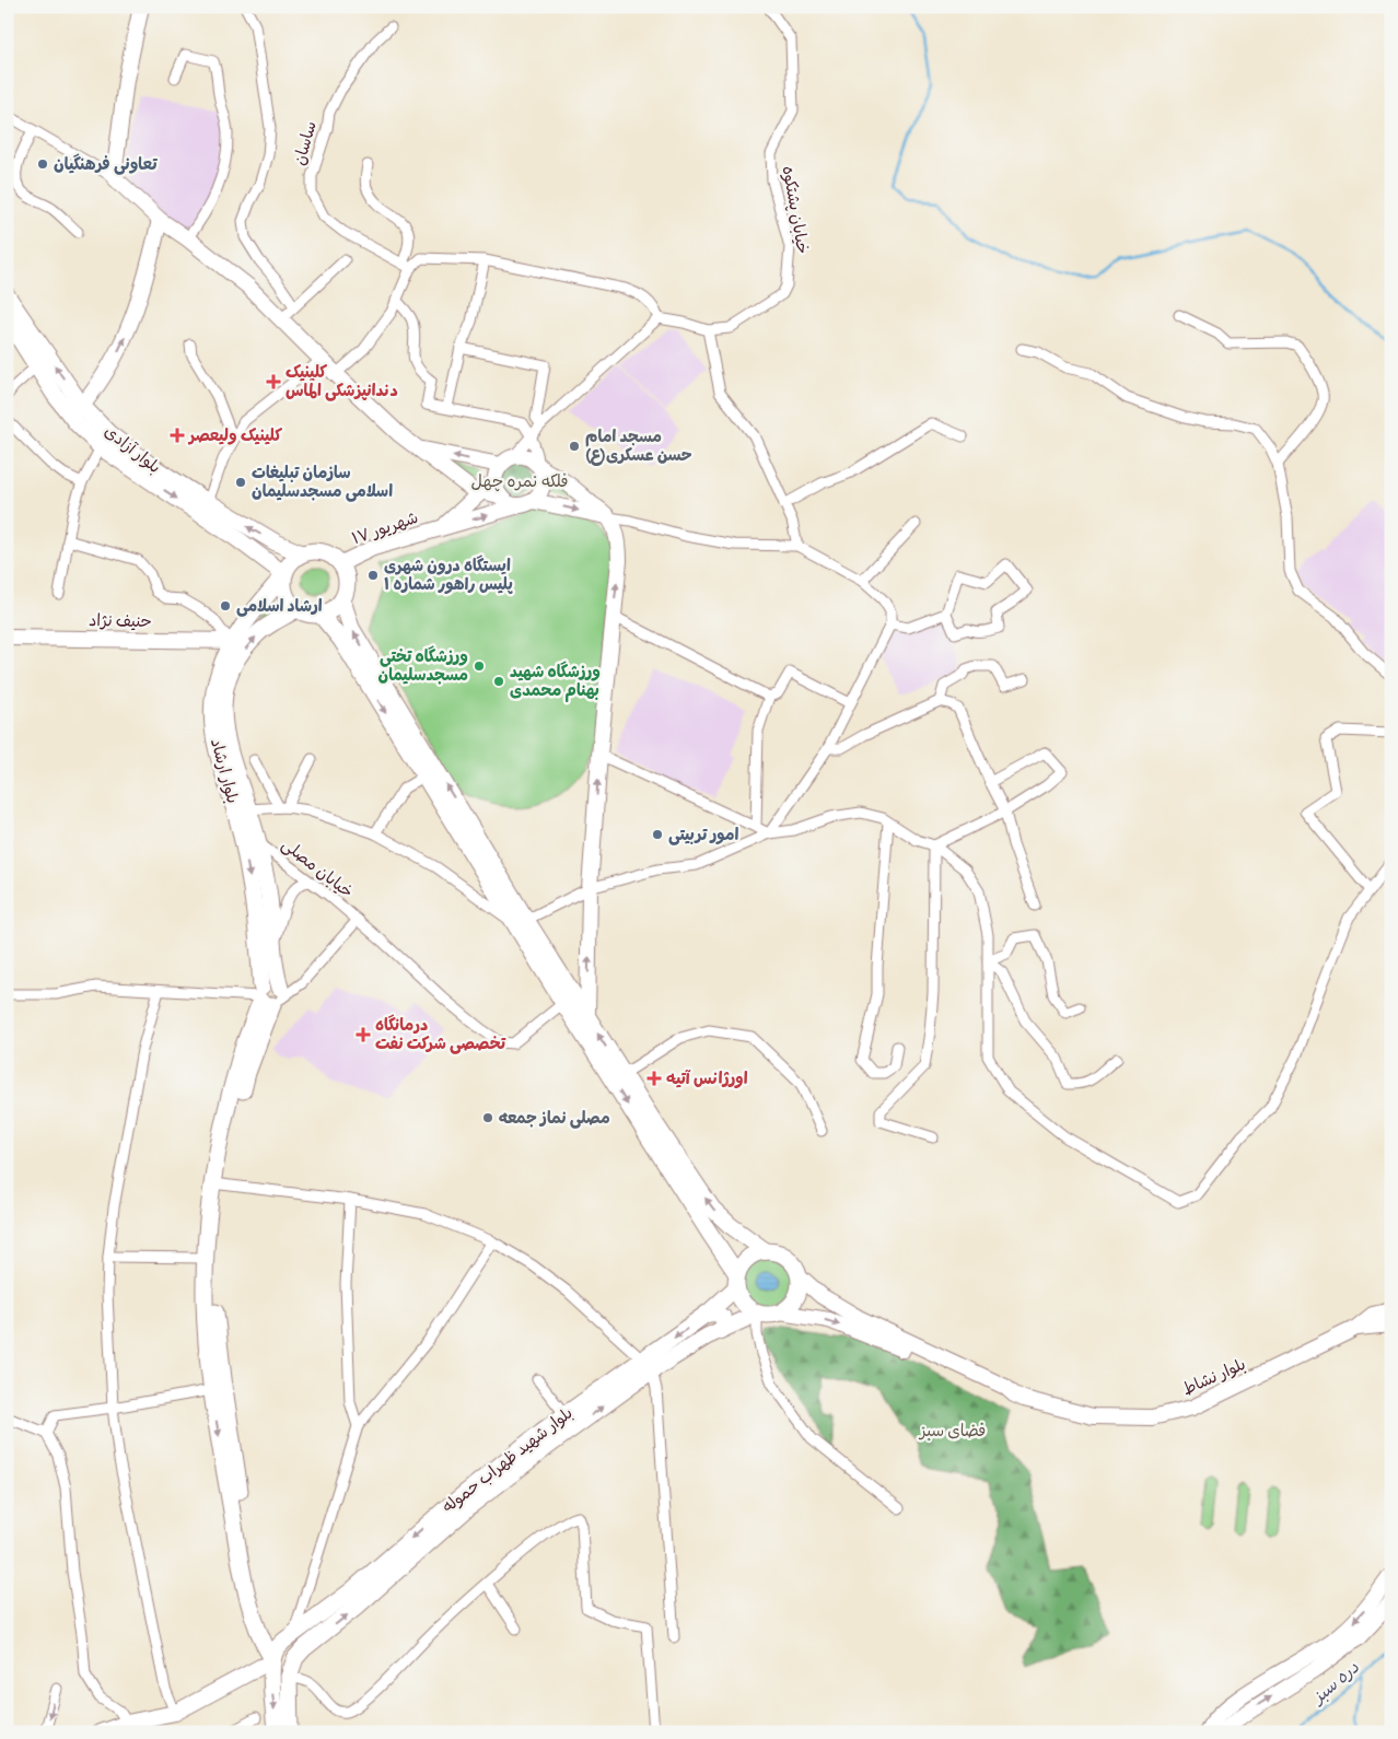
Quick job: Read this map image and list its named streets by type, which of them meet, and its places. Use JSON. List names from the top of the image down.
{
  "streets": {
    "main road": [
      "بلوار آزادی",
      "۱۷ شهریور",
      "حنیف نژاد",
      "بلوار ارشاد",
      "بلوار نشاط",
      "بلوار شهید ظهراب حموله"
    ],
    "street": ["ساسان", "خیابان پشتکوه", "خیابان مصلی"]
  },
  "crossings": [
    ["بلوار آزادی", "۱۷ شهریور"],
    ["بلوار آزادی", "بلوار ارشاد"],
    ["۱۷ شهریور", "بلوار ارشاد"],
    ["حنیف نژاد", "بلوار ارشاد"],
    ["بلوار ارشاد", "خیابان مصلی"],
    ["بلوار نشاط", "بلوار شهید ظهراب حموله"]
  ],
  "one_way": ["۱۷ شهریور"],
  "water": ["دره سبز"],
  "parks": ["فلکه نمره چهل", "فضای سبز"],
  "places": {
    "other": [
      "تعاونی فرهنگیان",
      "مسجد امام حسن عسکری(ع)",
      "سازمان تبلیغات اسلامی مسجدسلیمان",
      "ایستگاه درون شهری پلیس راهور شماره ۱",
      "ارشاد اسلامی",
      "ورزشگاه تختی مسجدسلیمان",
      "ورزشگاه شهید بهنام محمدی",
      "امور تربیتی",
      "مصلی نماز جمعه"
    ],
    "health": [
      "کلینیک دندانپزشکی الماس",
      "کلینیک ولیعصر",
      "درمانگاه تخصصی شرکت نفت",
      "اورژانس آتیه"
    ]
  }
}
